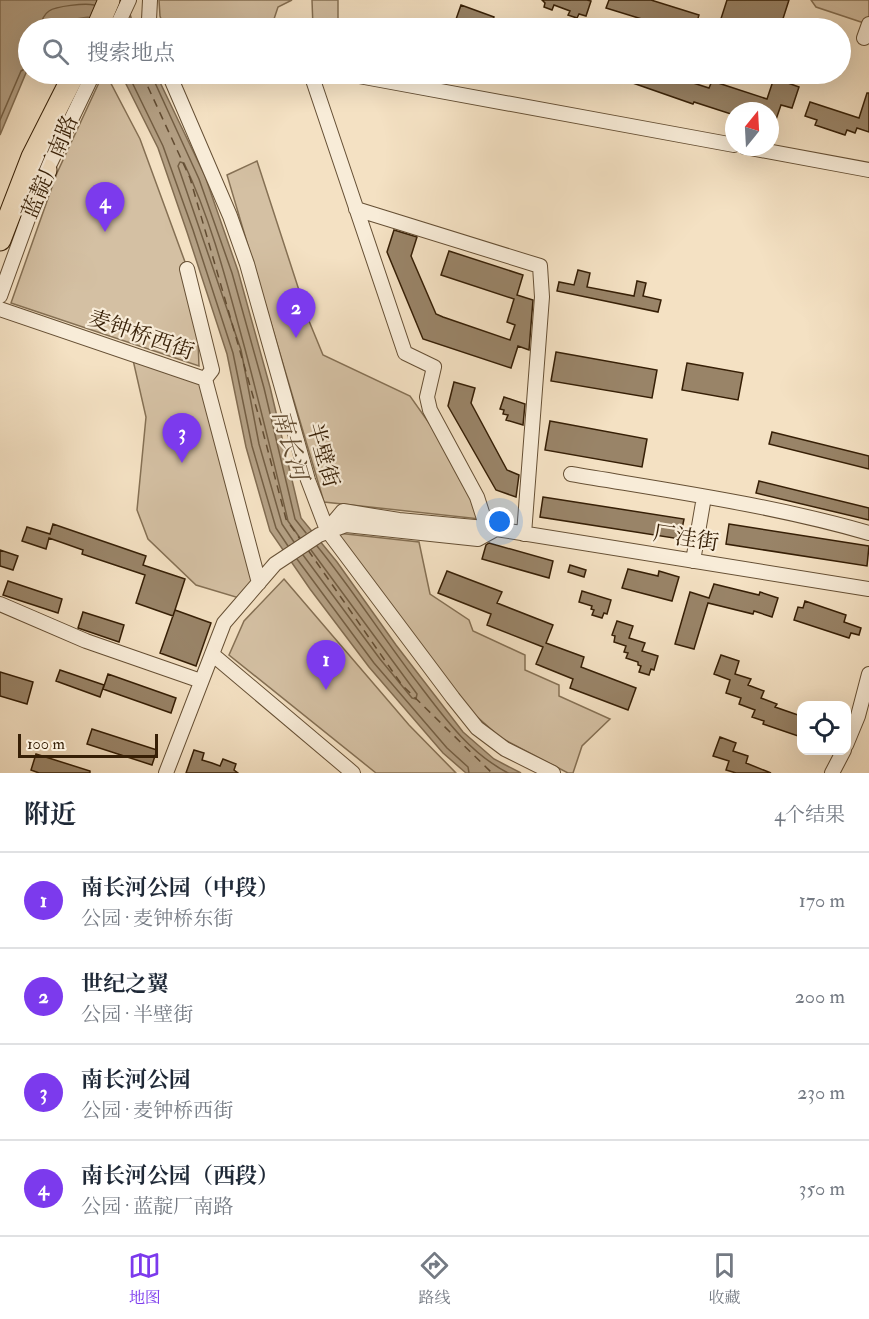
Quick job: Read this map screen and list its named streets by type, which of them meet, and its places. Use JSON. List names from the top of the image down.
{
  "streets": {
    "highway": ["蓝靛厂南路"],
    "street": ["麦钟桥西街", "半壁街", "厂洼街"]
  },
  "crossings": [
    ["半壁街", "厂洼街"]
  ],
  "water": ["南长河"],
  "scale_bar": "100 m",
  "north": "top",
  "page": {
    "search": "搜索地点",
    "pins": [
      "4",
      "2",
      "3",
      "1"
    ],
    "scale": "100 m",
    "heading": ["附近", "4个结果"],
    "list": [
      {
        "mark": "1",
        "name": "南长河公园（中段）",
        "note": "公园 · 麦钟桥东街",
        "value": "170 m"
      },
      {
        "mark": "2",
        "name": "世纪之翼",
        "note": "公园 · 半壁街",
        "value": "200 m"
      },
      {
        "mark": "3",
        "name": "南长河公园",
        "note": "公园 · 麦钟桥西街",
        "value": "230 m"
      },
      {
        "mark": "4",
        "name": "南长河公园（西段）",
        "note": "公园 · 蓝靛厂南路",
        "value": "350 m"
      }
    ],
    "nav": ["地图", "路线", "收藏"]
  }
}
